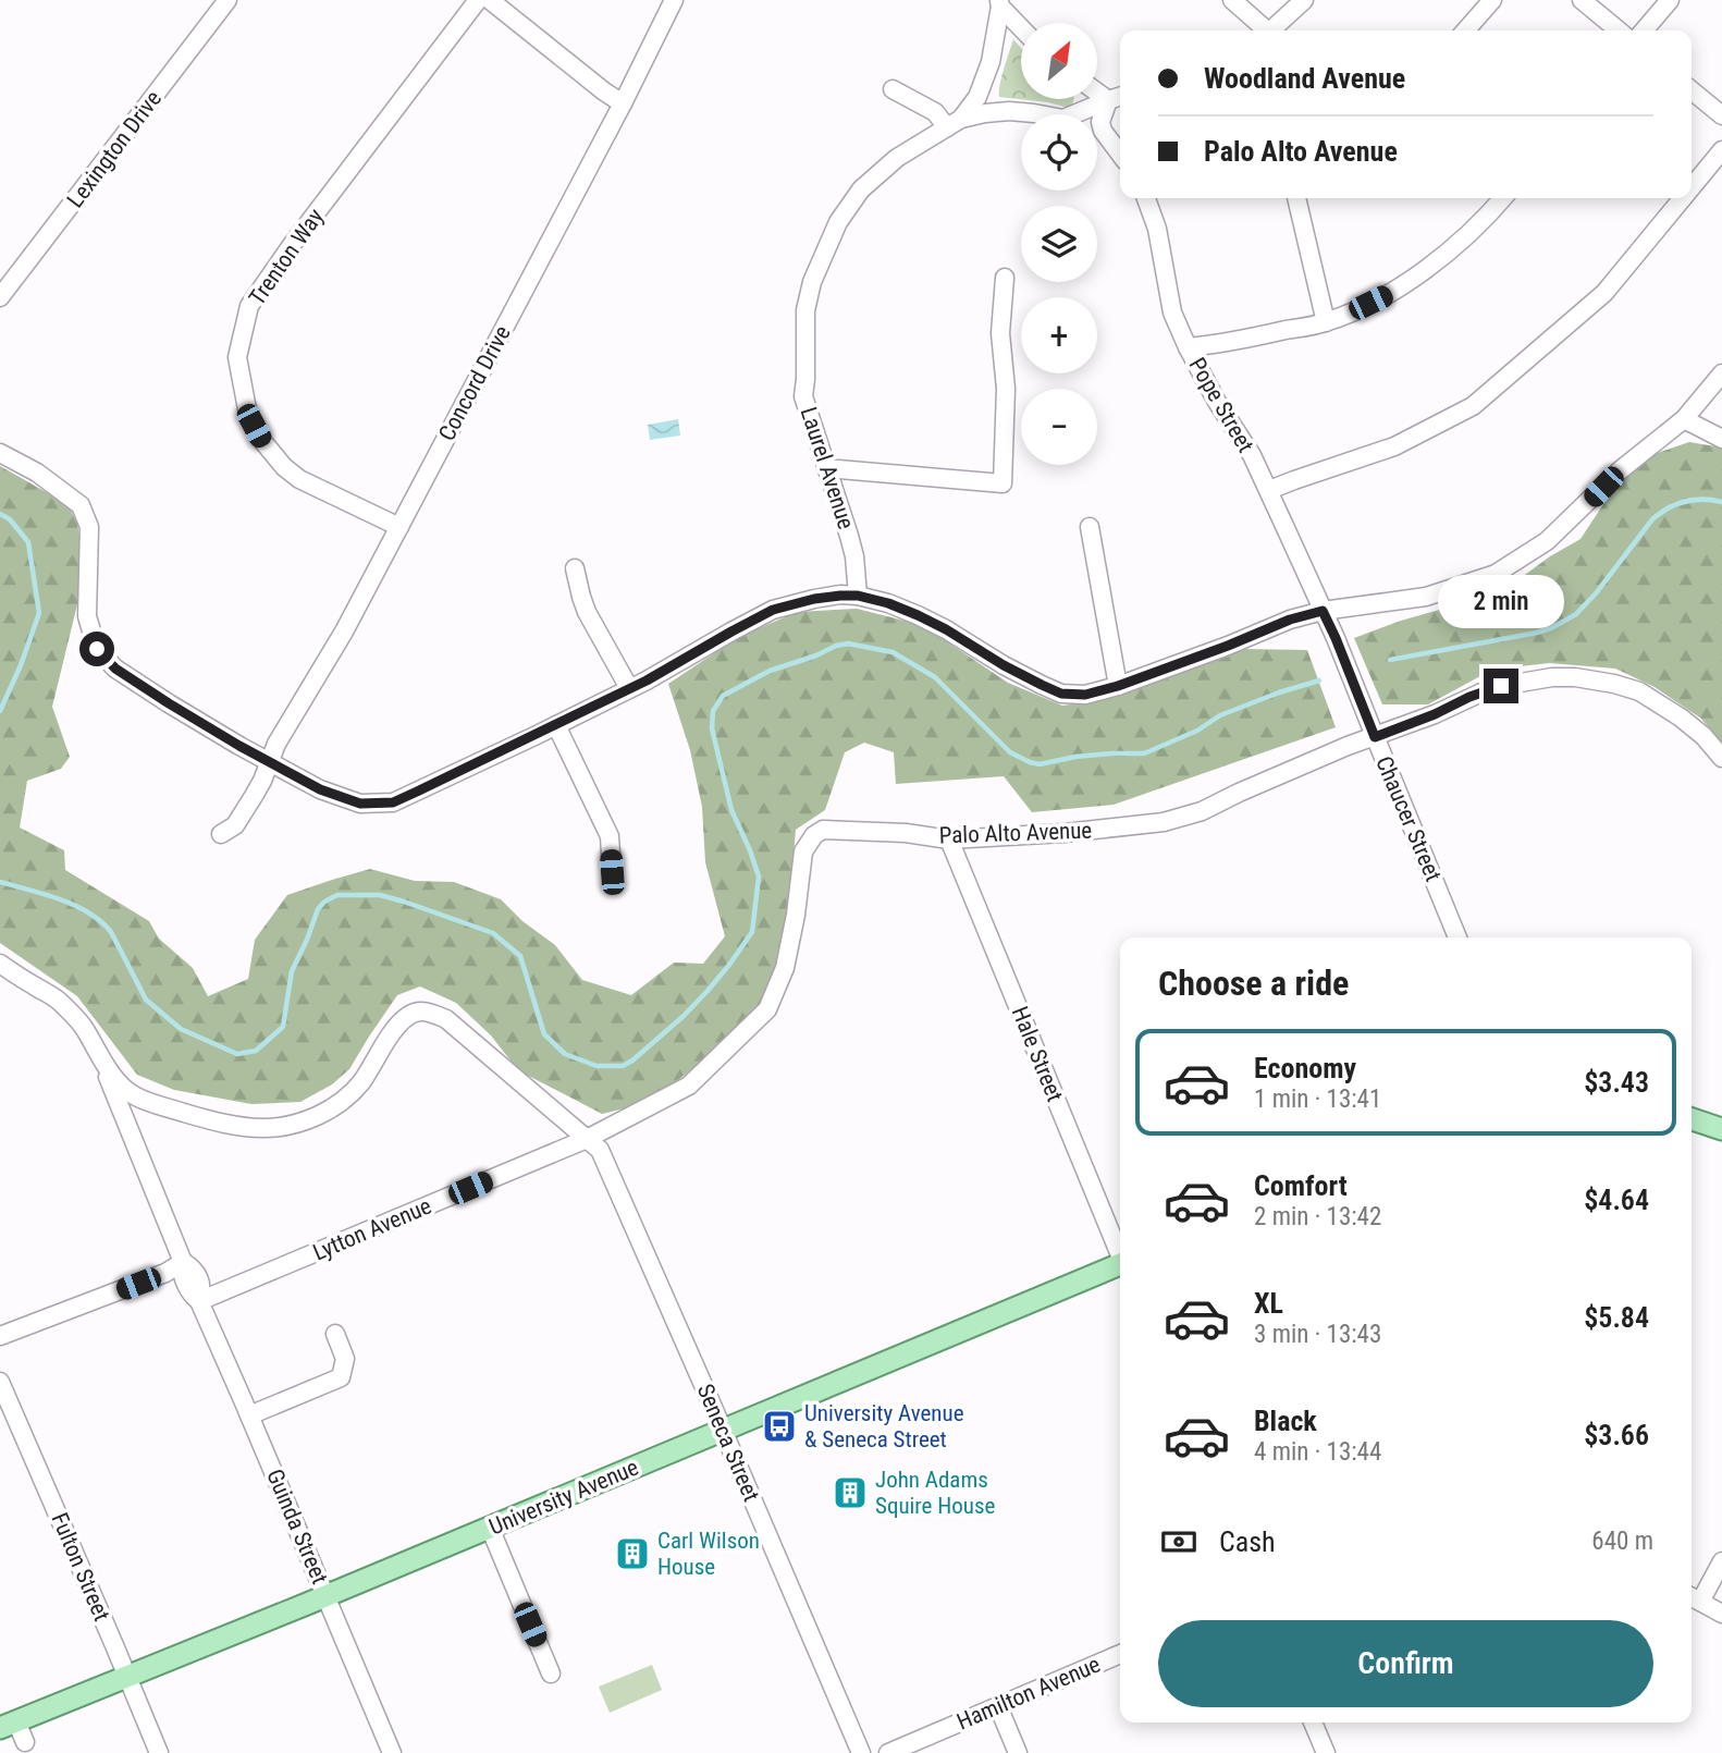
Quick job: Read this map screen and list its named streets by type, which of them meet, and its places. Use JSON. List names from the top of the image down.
{
  "streets": {
    "main road": ["University Avenue"],
    "street": [
      "Lexington Drive",
      "Trenton Way",
      "Concord Drive",
      "Pope Street",
      "Laurel Avenue",
      "Chaucer Street",
      "Palo Alto Avenue",
      "Hale Street",
      "Lytton Avenue",
      "Seneca Street",
      "Guinda Street",
      "Fulton Street",
      "Hamilton Avenue"
    ]
  },
  "crossings": [
    ["Trenton Way", "Concord Drive"],
    ["Pope Street", "Chaucer Street"],
    ["Chaucer Street", "Palo Alto Avenue"],
    ["Palo Alto Avenue", "Hale Street"],
    ["Palo Alto Avenue", "Lytton Avenue"],
    ["Palo Alto Avenue", "Seneca Street"],
    ["Lytton Avenue", "Seneca Street"],
    ["Lytton Avenue", "Guinda Street"],
    ["Seneca Street", "University Avenue"],
    ["University Avenue", "Guinda Street"],
    ["University Avenue", "Fulton Street"]
  ],
  "places": {
    "bus stop": ["University Avenue & Seneca Street"],
    "building": ["John Adams Squire House", "Carl Wilson House"]
  },
  "north": "top right",
  "page": {
    "map_buttons": ["+", "−"],
    "banner": ["Woodland Avenue", "Palo Alto Avenue"],
    "bubble": "2 min",
    "heading": "Choose a ride",
    "list": [
      {
        "name": "Economy",
        "note": "1 min · 13:41",
        "value": "$3.43"
      },
      {
        "name": "Comfort",
        "note": "2 min · 13:42",
        "value": "$4.64"
      },
      {
        "name": "XL",
        "note": "3 min · 13:43",
        "value": "$5.84"
      },
      {
        "name": "Black",
        "note": "4 min · 13:44",
        "value": "$3.66"
      }
    ],
    "pay": ["Cash", "640 m"],
    "buttons": "Confirm"
  }
}
